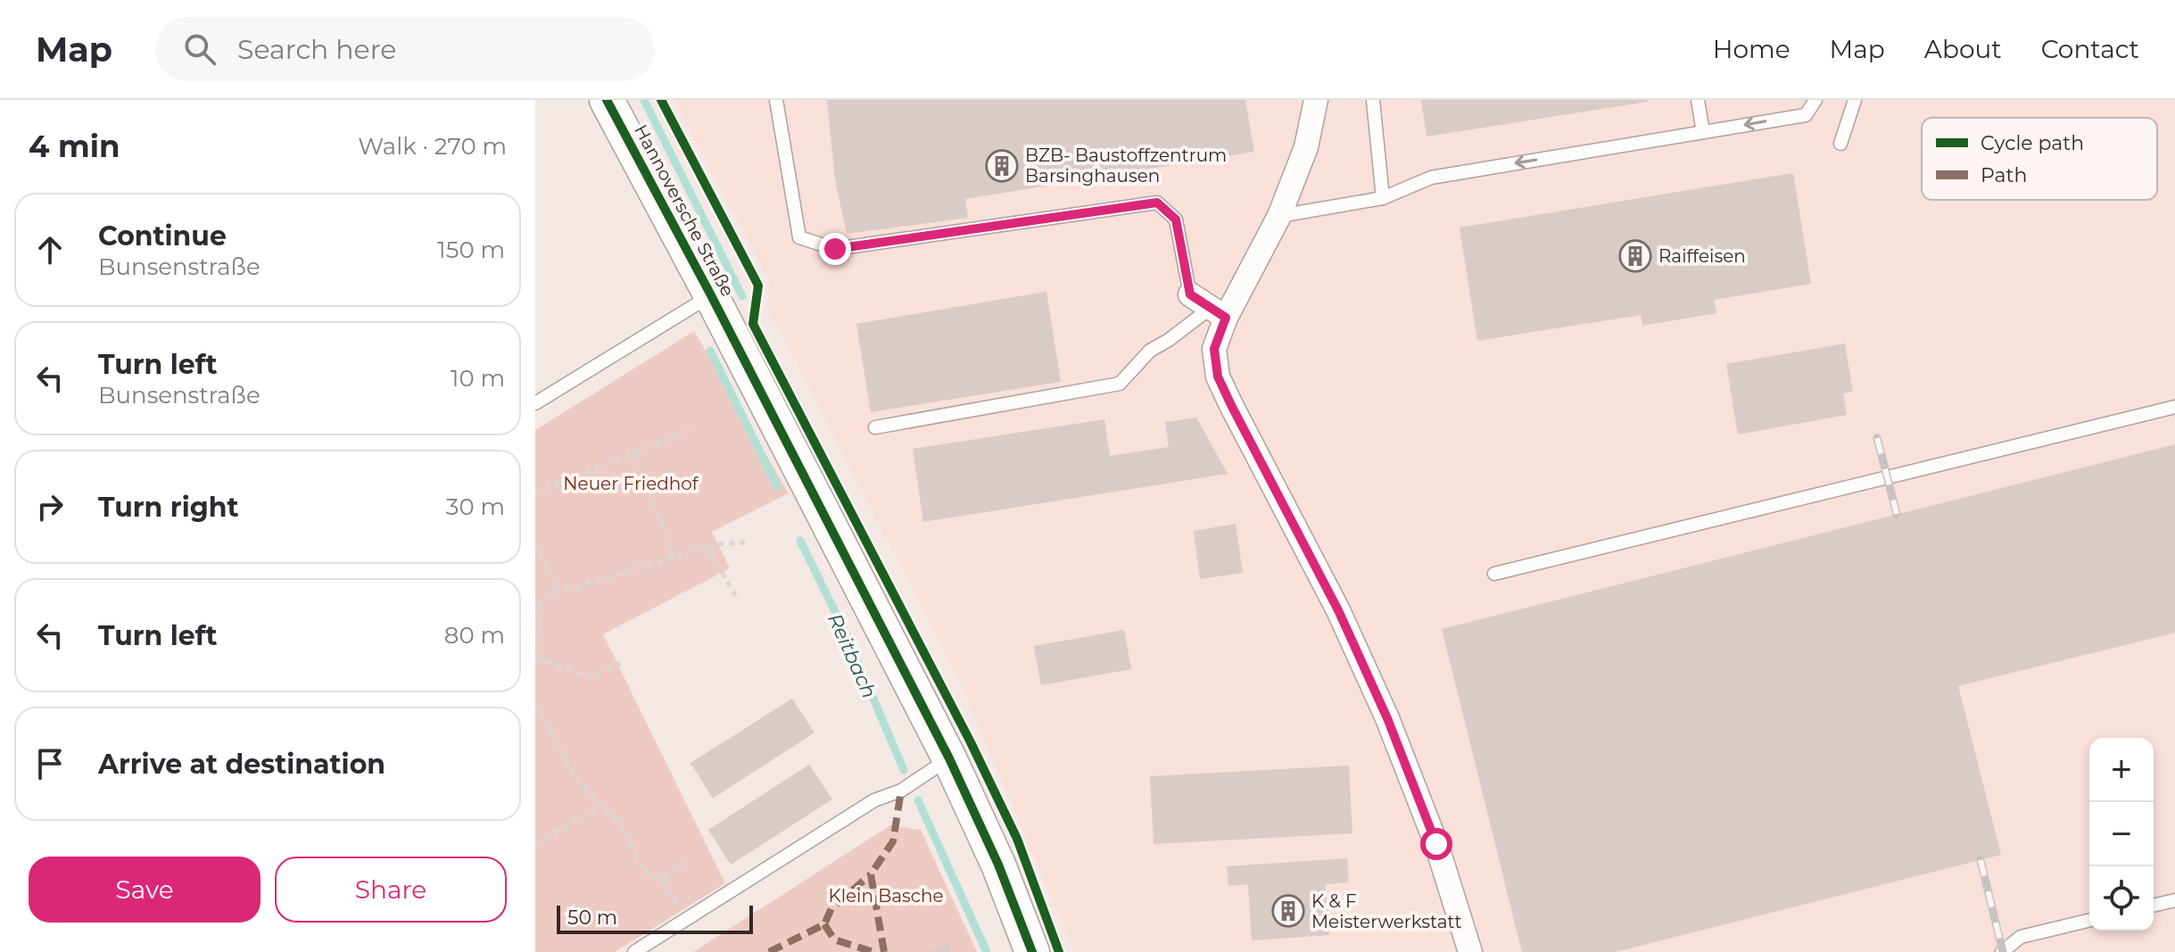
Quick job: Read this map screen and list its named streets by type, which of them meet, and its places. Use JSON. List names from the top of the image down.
{
  "streets": {
    "street": ["Hannoversche Straße"]
  },
  "water": ["Reitbach"],
  "parks": ["Neuer Friedhof", "Klein Basche"],
  "places": {
    "building": ["BZB- Baustoffzentrum Barsinghausen", "Raiffeisen", "K & F Meisterwerkstatt"]
  },
  "legend": ["Cycle path", "Path"],
  "scale_bar": "50 m",
  "page": {
    "header": "Map",
    "search": "Search here",
    "nav": [
      "Home",
      "Map",
      "About",
      "Contact"
    ],
    "heading": ["4 min", "Walk · 270 m"],
    "list": [
      ["Continue", "Bunsenstraße", "150 m"],
      ["Turn left", "Bunsenstraße", "10 m"],
      ["Turn right", "30 m"],
      ["Turn left", "80 m"],
      "Arrive at destination"
    ],
    "map_buttons": ["+", "−"],
    "buttons": ["Save", "Share"],
    "scale": "50 m"
  }
}
